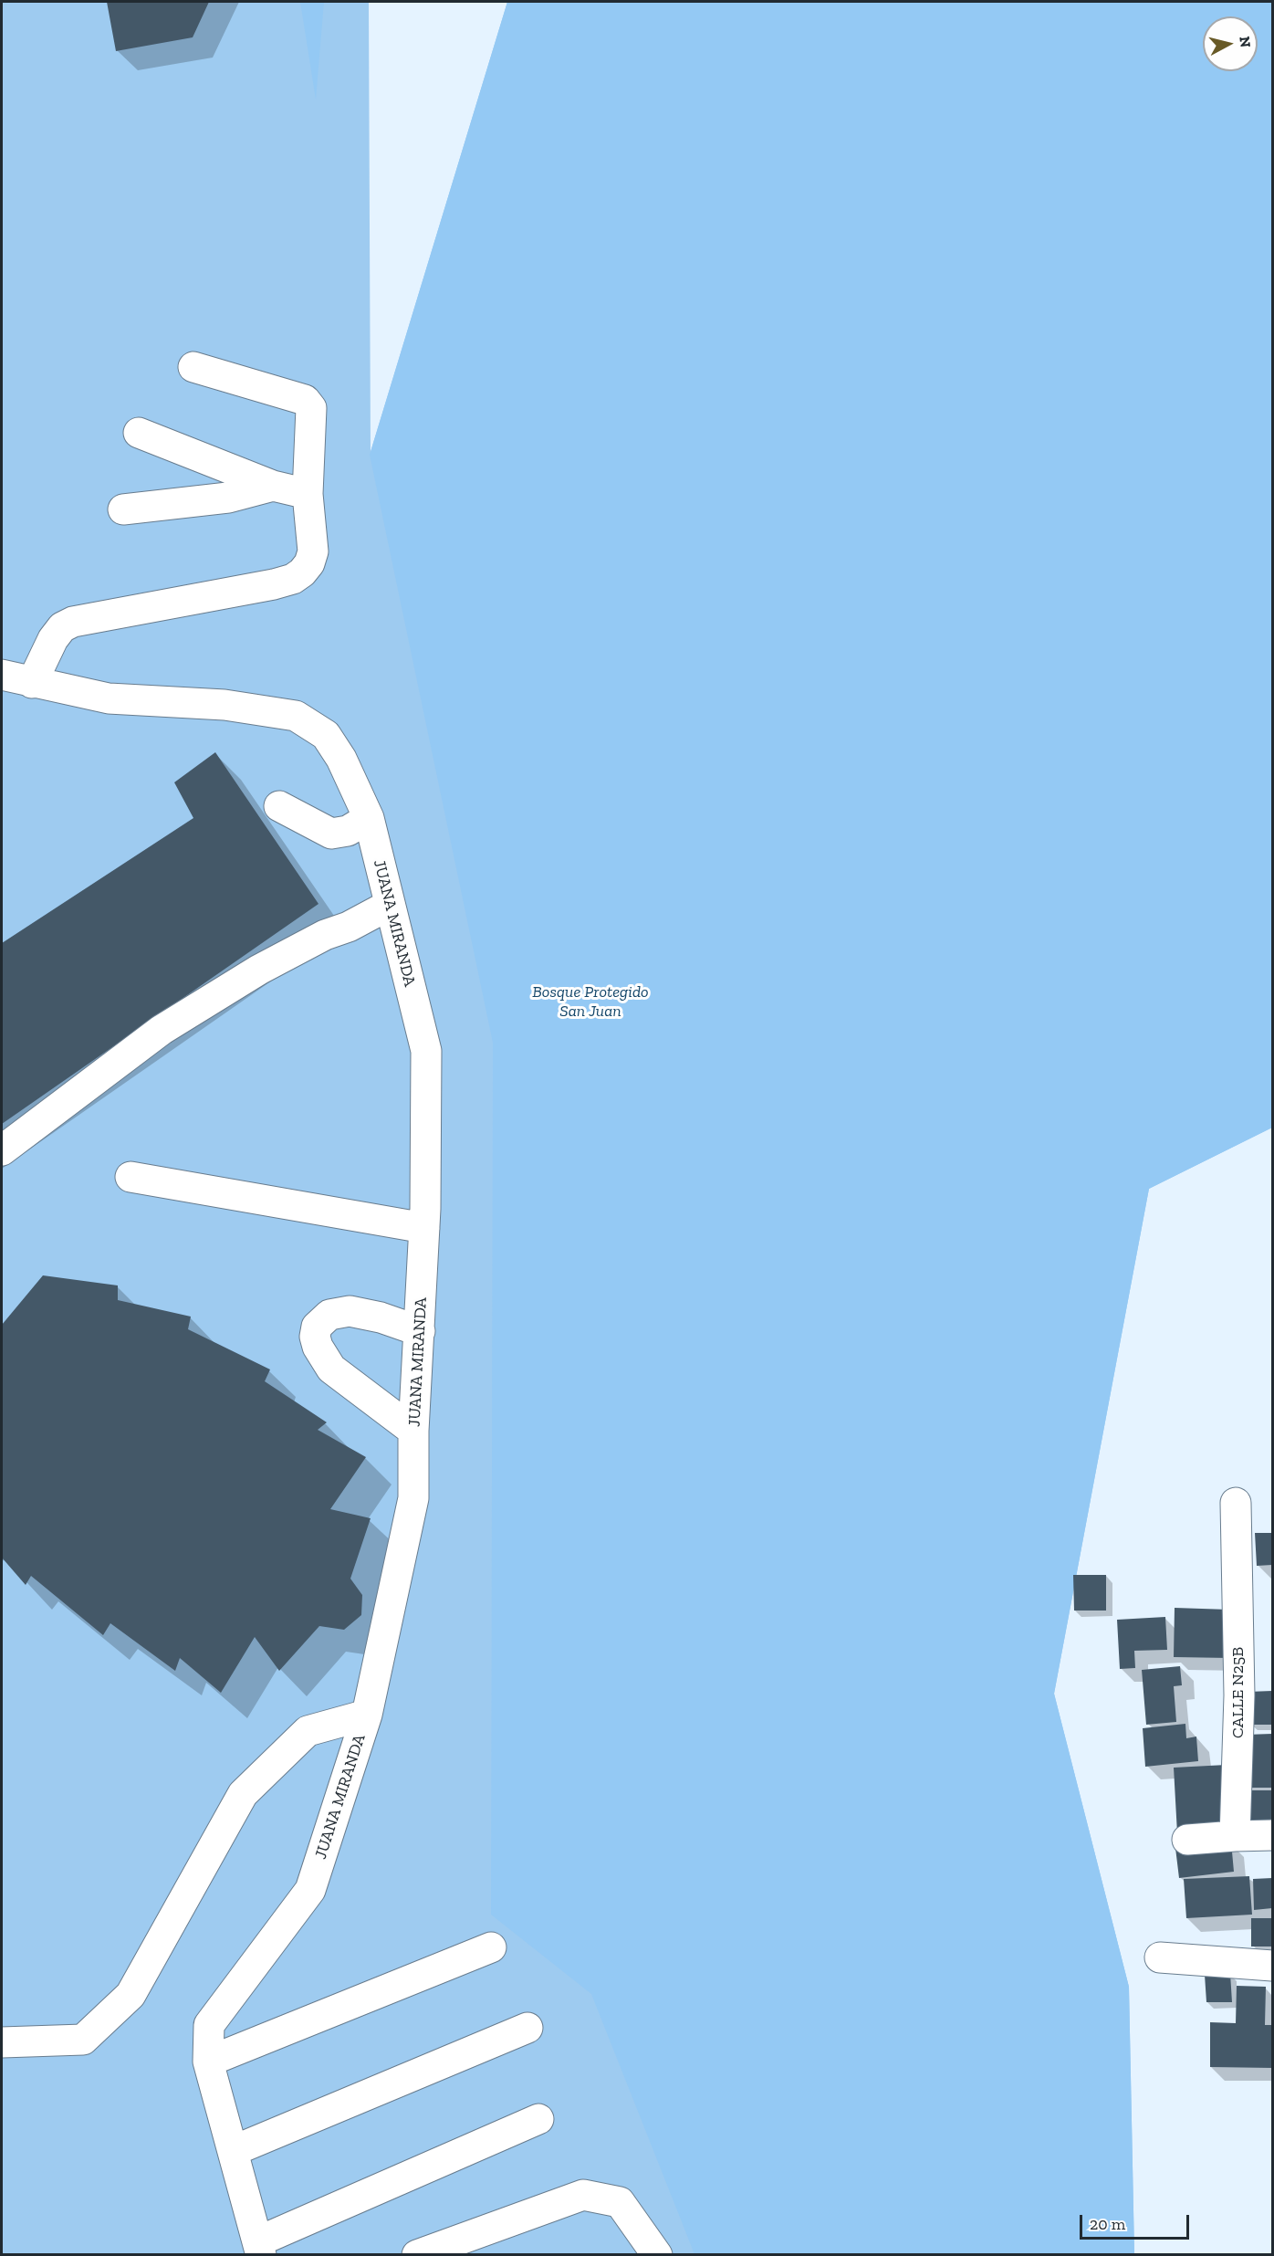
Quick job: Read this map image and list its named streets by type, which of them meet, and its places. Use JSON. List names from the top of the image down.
{
  "streets": {
    "street": ["JUANA MIRANDA", "CALLE N25B"]
  },
  "parks": ["Bosque Protegido San Juan"],
  "scale_bar": "20 m",
  "north": "right"
}
